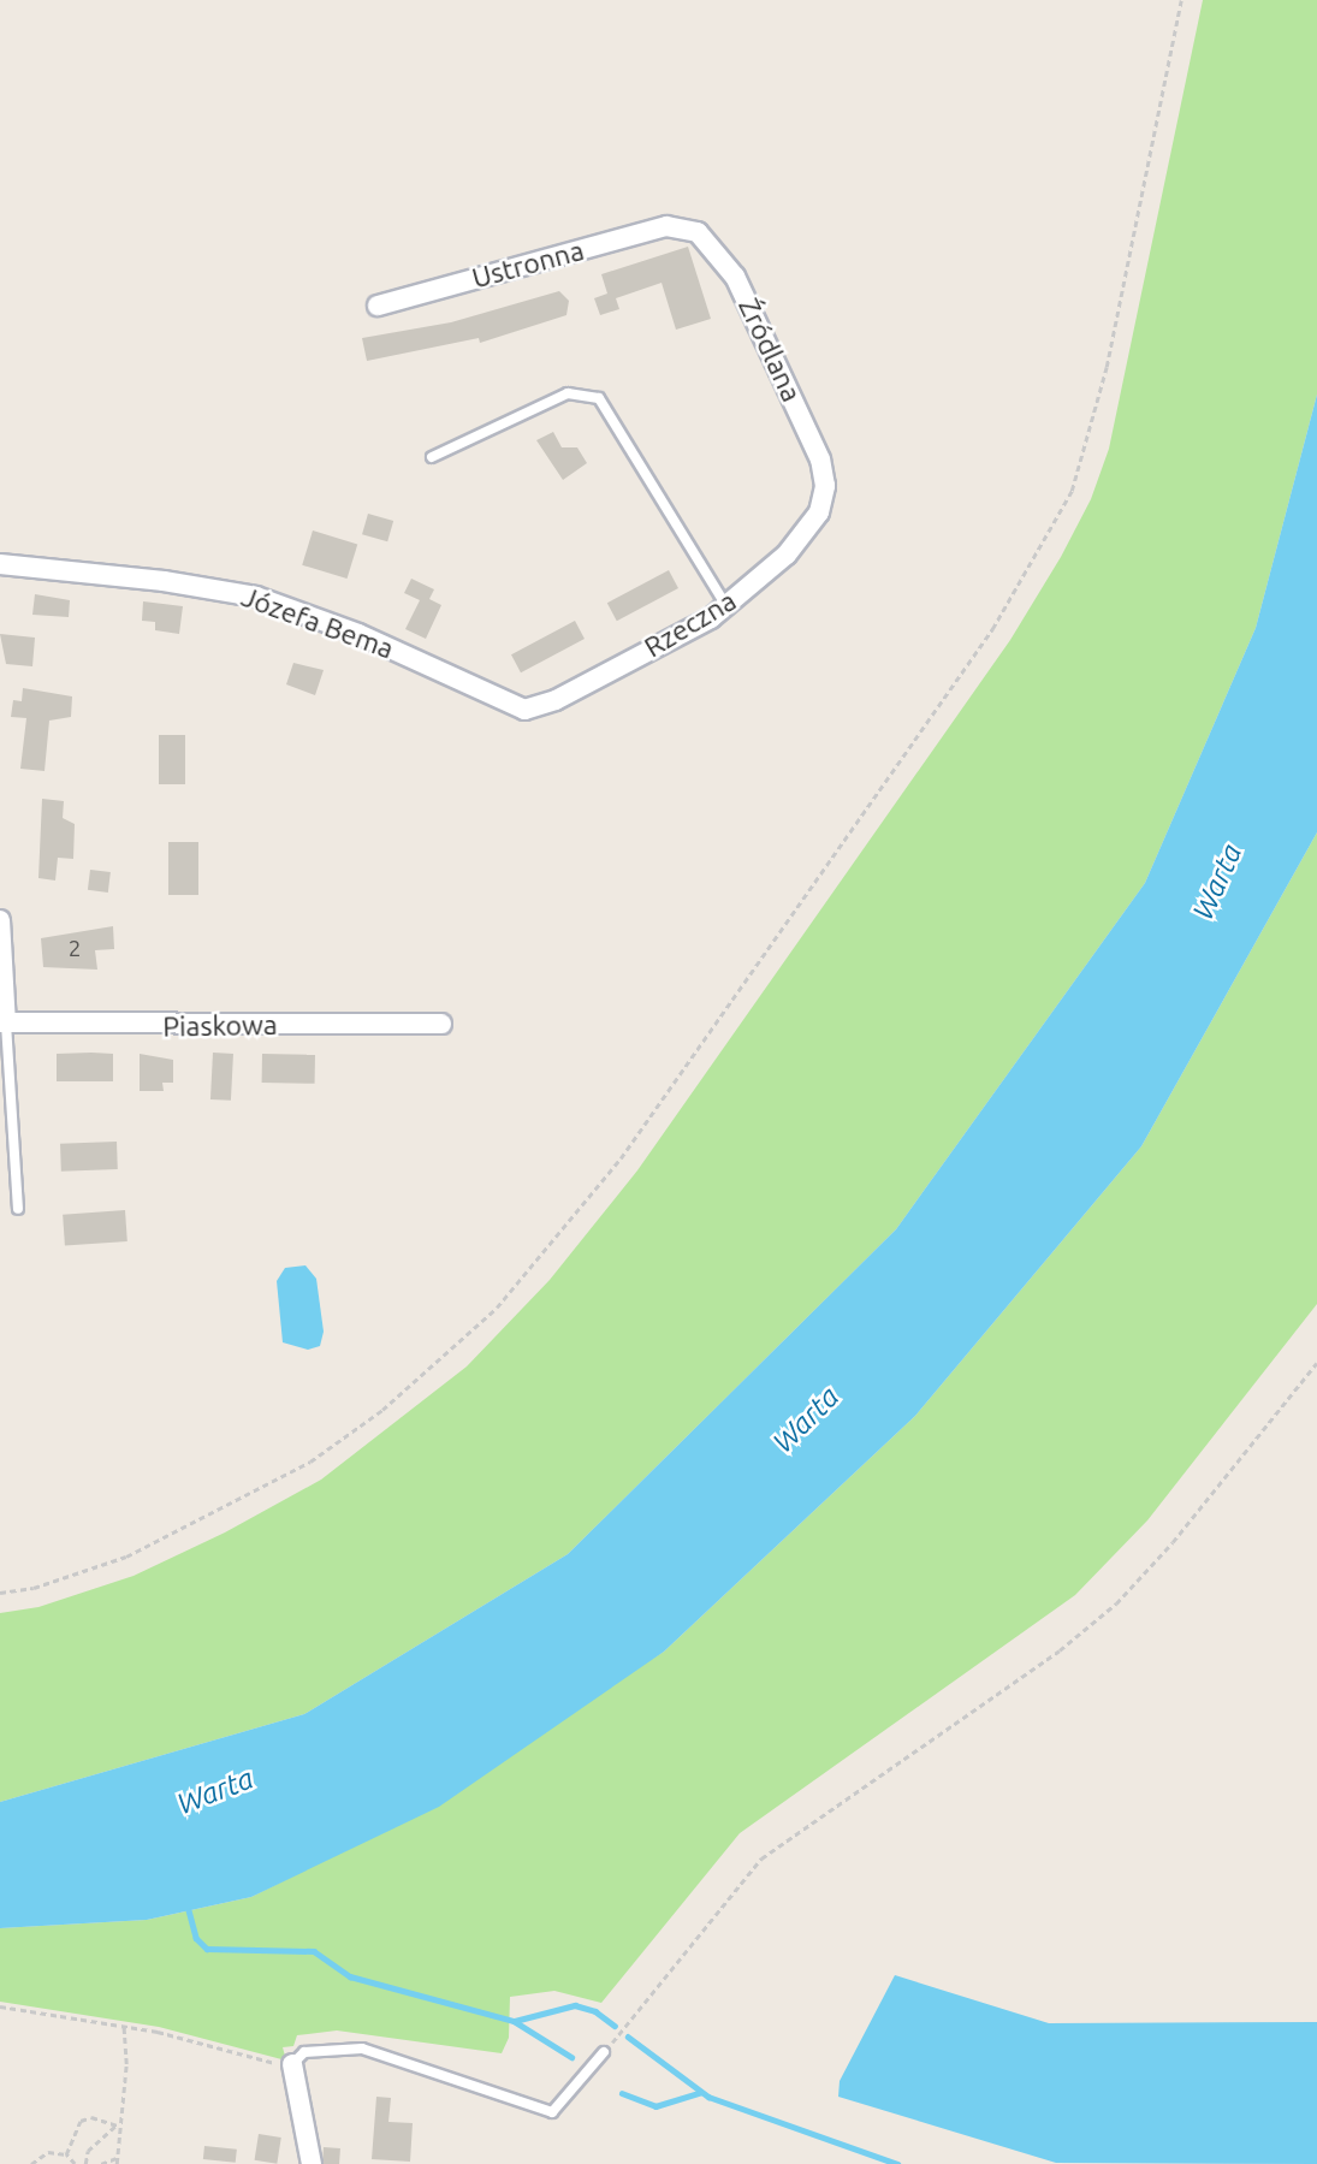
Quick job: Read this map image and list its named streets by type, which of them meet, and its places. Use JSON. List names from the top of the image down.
{
  "streets": {
    "street": [
      "Ustronna",
      "Źródlana",
      "Józefa Bema",
      "Rzeczna",
      "Piaskowa"
    ]
  },
  "crossings": [
    ["Ustronna", "Źródlana"],
    ["Źródlana", "Rzeczna"],
    ["Józefa Bema", "Rzeczna"]
  ],
  "water": ["Warta"],
  "house_numbers": ["2"]
}
